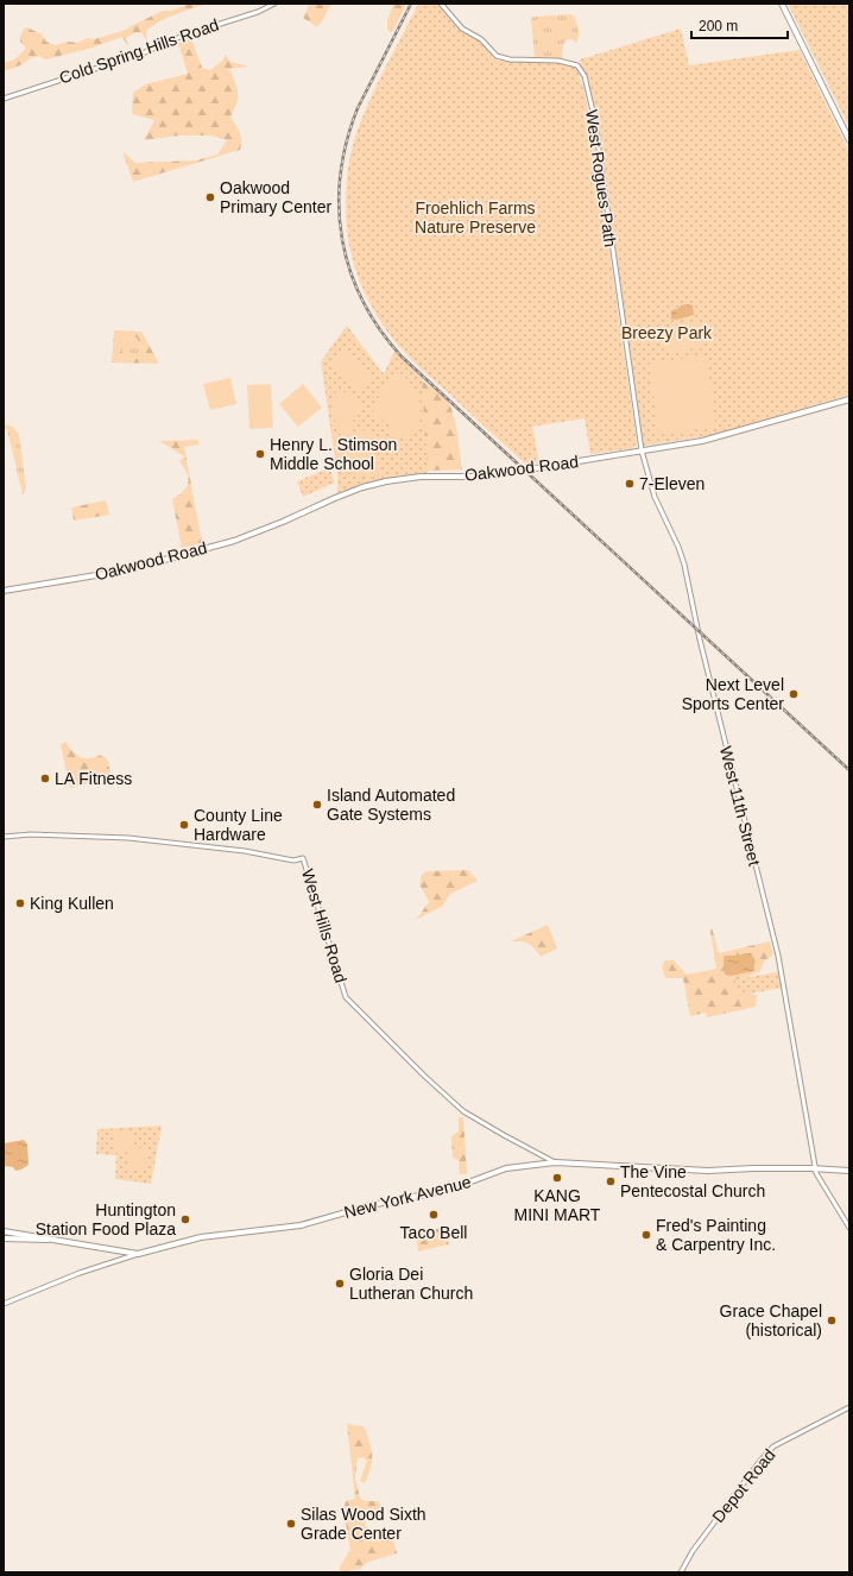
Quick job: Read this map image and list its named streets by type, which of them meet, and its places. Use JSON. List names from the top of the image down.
{
  "streets": {
    "main road": ["Oakwood Road", "New York Avenue"],
    "street": [
      "Cold Spring Hills Road",
      "West Rogues Path",
      "West 11th Street",
      "West Hills Road",
      "Depot Road"
    ]
  },
  "crossings": [
    ["West Rogues Path", "Oakwood Road"],
    ["West Rogues Path", "West 11th Street"],
    ["Oakwood Road", "West 11th Street"],
    ["West 11th Street", "New York Avenue"],
    ["West Hills Road", "New York Avenue"]
  ],
  "parks": ["Froehlich Farms Nature Preserve", "Breezy Park"],
  "places": [
    "Oakwood Primary Center",
    "Henry L. Stimson Middle School",
    "7-Eleven",
    "Next Level Sports Center",
    "LA Fitness",
    "Island Automated Gate Systems",
    "County Line Hardware",
    "King Kullen",
    "KANG MINI MART",
    "The Vine Pentecostal Church",
    "Taco Bell",
    "Huntington Station Food Plaza",
    "Fred's Painting & Carpentry Inc.",
    "Gloria Dei Lutheran Church",
    "Grace Chapel (historical)",
    "Silas Wood Sixth Grade Center"
  ],
  "scale_bar": "200 m"
}
